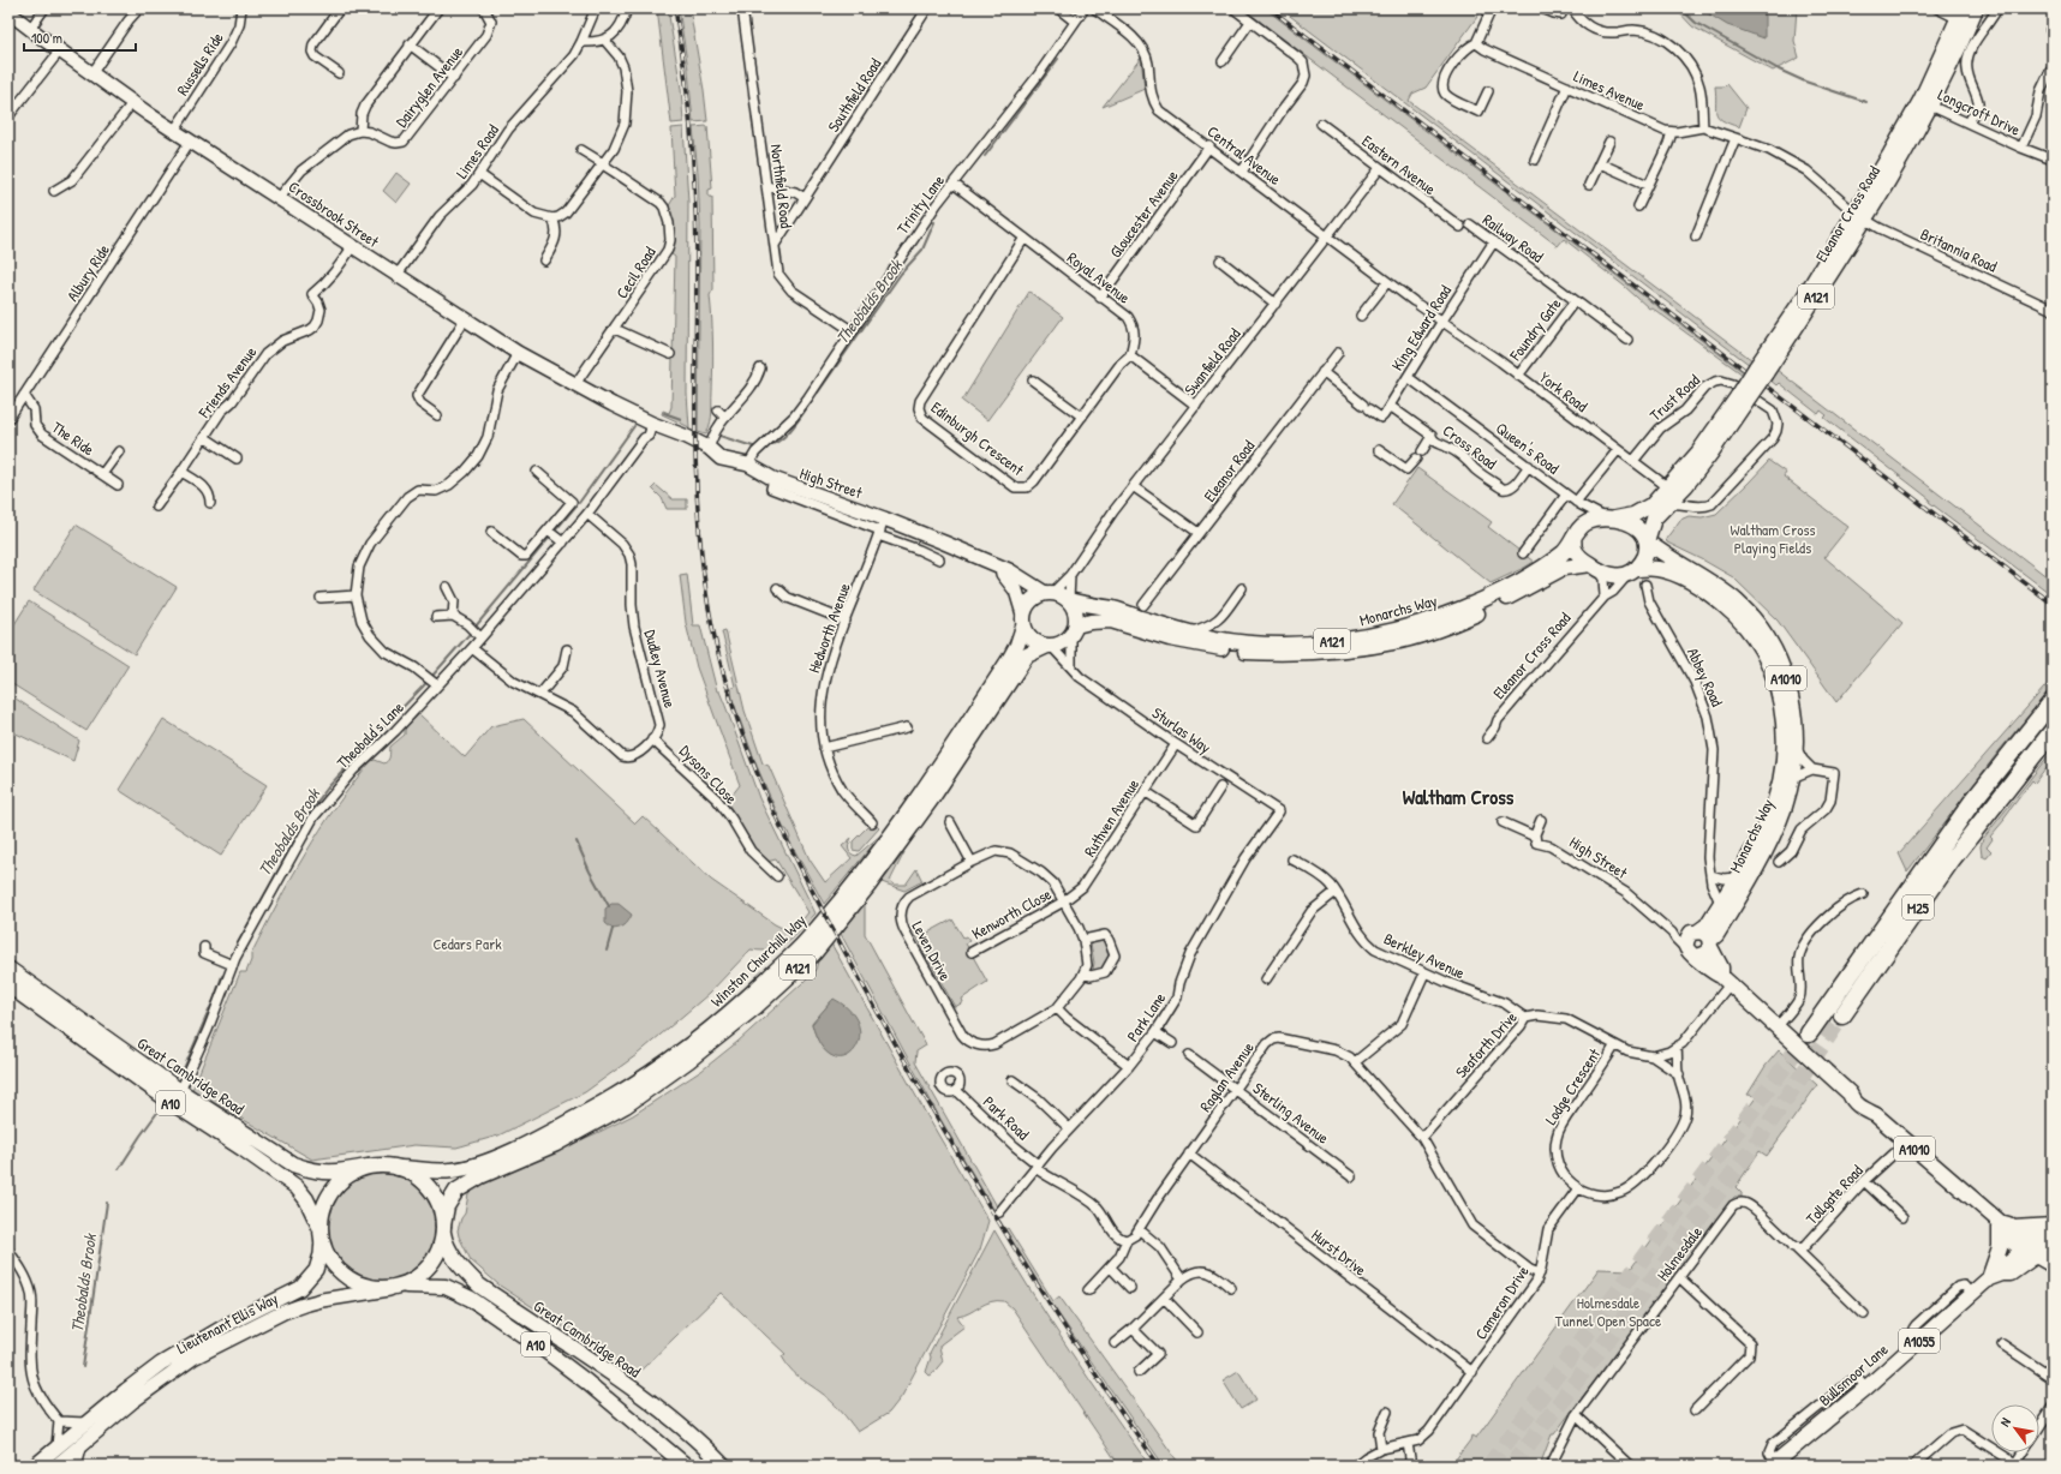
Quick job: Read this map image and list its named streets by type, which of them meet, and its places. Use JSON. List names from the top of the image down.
{
  "streets": {
    "highway": ["M25"],
    "main road": [
      "Crossbrook Street",
      "Eleanor Cross Road",
      "A121",
      "High Street",
      "Monarchs Way",
      "A1010",
      "Winston Churchill Way",
      "Great Cambridge Road",
      "A10",
      "Lieutenant Ellis Way",
      "A1055",
      "Bullsmoor Lane"
    ],
    "street": [
      "Russells Ride",
      "Dairyglen Avenue",
      "Limes Avenue",
      "Southfield Road",
      "Longcroft Drive",
      "Limes Road",
      "Central Avenue",
      "Eastern Avenue",
      "Northfield Road",
      "Trinity Lane",
      "Gloucester Avenue",
      "Railway Road",
      "Britannia Road",
      "Albury Ride",
      "Cecil Road",
      "Royal Avenue",
      "King Edward Road",
      "Foundry Gate",
      "Swanfield Road",
      "Friends Avenue",
      "York Road",
      "Trust Road",
      "The Ride",
      "Edinburgh Crescent",
      "Cross Road",
      "Queen's Road",
      "Eleanor Road",
      "Hedworth Avenue",
      "Dudley Avenue",
      "Abbey Road",
      "Sturlas Way",
      "Theobald's Lane",
      "Dysons Close",
      "Ruthven Avenue",
      "Kenworth Close",
      "Leven Drive",
      "Berkley Avenue",
      "Park Lane",
      "Seaforth Drive",
      "Raglan Avenue",
      "Lodge Crescent",
      "Sterling Avenue",
      "Park Road",
      "Tollgate Road",
      "Hurst Drive",
      "Holmesdale",
      "Cameron Drive"
    ]
  },
  "crossings": [
    ["Russells Ride", "Crossbrook Street"],
    ["Southfield Road", "Northfield Road"],
    ["Longcroft Drive", "Eleanor Cross Road"],
    ["Limes Road", "Crossbrook Street"],
    ["Central Avenue", "Gloucester Avenue"],
    ["Central Avenue", "King Edward Road"],
    ["Central Avenue", "Swanfield Road"],
    ["Central Avenue", "York Road"],
    ["Eastern Avenue", "Swanfield Road"],
    ["Northfield Road", "Trinity Lane"],
    ["Trinity Lane", "Royal Avenue"],
    ["Trinity Lane", "High Street"],
    ["Crossbrook Street", "Albury Ride"],
    ["Crossbrook Street", "Cecil Road"],
    ["Crossbrook Street", "Friends Avenue"],
    ["Crossbrook Street", "High Street"],
    ["Crossbrook Street", "Theobald's Lane"],
    ["Gloucester Avenue", "Royal Avenue"],
    ["Eleanor Cross Road", "Britannia Road"],
    ["Eleanor Cross Road", "York Road"],
    ["Eleanor Cross Road", "Trust Road"],
    ["Eleanor Cross Road", "Queen's Road"],
    ["Eleanor Cross Road", "Monarchs Way"],
    ["Railway Road", "King Edward Road"],
    ["Railway Road", "Foundry Gate"],
    ["Albury Ride", "The Ride"],
    ["Royal Avenue", "Edinburgh Crescent"],
    ["King Edward Road", "York Road"],
    ["King Edward Road", "Cross Road"],
    ["King Edward Road", "Queen's Road"],
    ["Foundry Gate", "York Road"],
    ["Swanfield Road", "High Street"],
    ["Swanfield Road", "Monarchs Way"],
    ["Swanfield Road", "Sturlas Way"],
    ["Swanfield Road", "Winston Churchill Way"],
    ["York Road", "Trust Road"],
    ["Cross Road", "Queen's Road"],
    ["Queen's Road", "Monarchs Way"],
    ["High Street", "Monarchs Way"],
    ["High Street", "Hedworth Avenue"],
    ["High Street", "A1010"],
    ["High Street", "Sturlas Way"],
    ["High Street", "Theobald's Lane"],
    ["High Street", "Winston Churchill Way"],
    ["Monarchs Way", "Abbey Road"],
    ["Monarchs Way", "Sturlas Way"],
    ["Monarchs Way", "Winston Churchill Way"],
    ["Dudley Avenue", "Theobald's Lane"],
    ["Dudley Avenue", "Dysons Close"],
    ["A1010", "A1055"],
    ["A1010", "Bullsmoor Lane"],
    ["Sturlas Way", "Ruthven Avenue"],
    ["Sturlas Way", "Winston Churchill Way"],
    ["Sturlas Way", "Park Lane"],
    ["Theobald's Lane", "Great Cambridge Road"],
    ["Ruthven Avenue", "Kenworth Close"],
    ["Ruthven Avenue", "Leven Drive"],
    ["Kenworth Close", "Leven Drive"],
    ["Berkley Avenue", "Seaforth Drive"],
    ["Winston Churchill Way", "Great Cambridge Road"],
    ["Winston Churchill Way", "A10"],
    ["Winston Churchill Way", "Lieutenant Ellis Way"],
    ["Park Lane", "Park Road"],
    ["Seaforth Drive", "Raglan Avenue"],
    ["Seaforth Drive", "Lodge Crescent"],
    ["Seaforth Drive", "Cameron Drive"],
    ["Great Cambridge Road", "A10"],
    ["Great Cambridge Road", "Lieutenant Ellis Way"],
    ["Raglan Avenue", "Sterling Avenue"],
    ["Raglan Avenue", "Park Road"],
    ["Raglan Avenue", "Hurst Drive"],
    ["Raglan Avenue", "Cameron Drive"],
    ["Lodge Crescent", "Cameron Drive"],
    ["A10", "Lieutenant Ellis Way"],
    ["Tollgate Road", "Holmesdale"],
    ["Hurst Drive", "Cameron Drive"],
    ["A1055", "Bullsmoor Lane"]
  ],
  "districts": ["Waltham Cross"],
  "water": ["Theobalds Brook"],
  "parks": ["Waltham Cross Playing Fields", "Cedars Park", "Holmesdale Tunnel Open Space"],
  "scale_bar": "100 m",
  "north": "top left"
}
